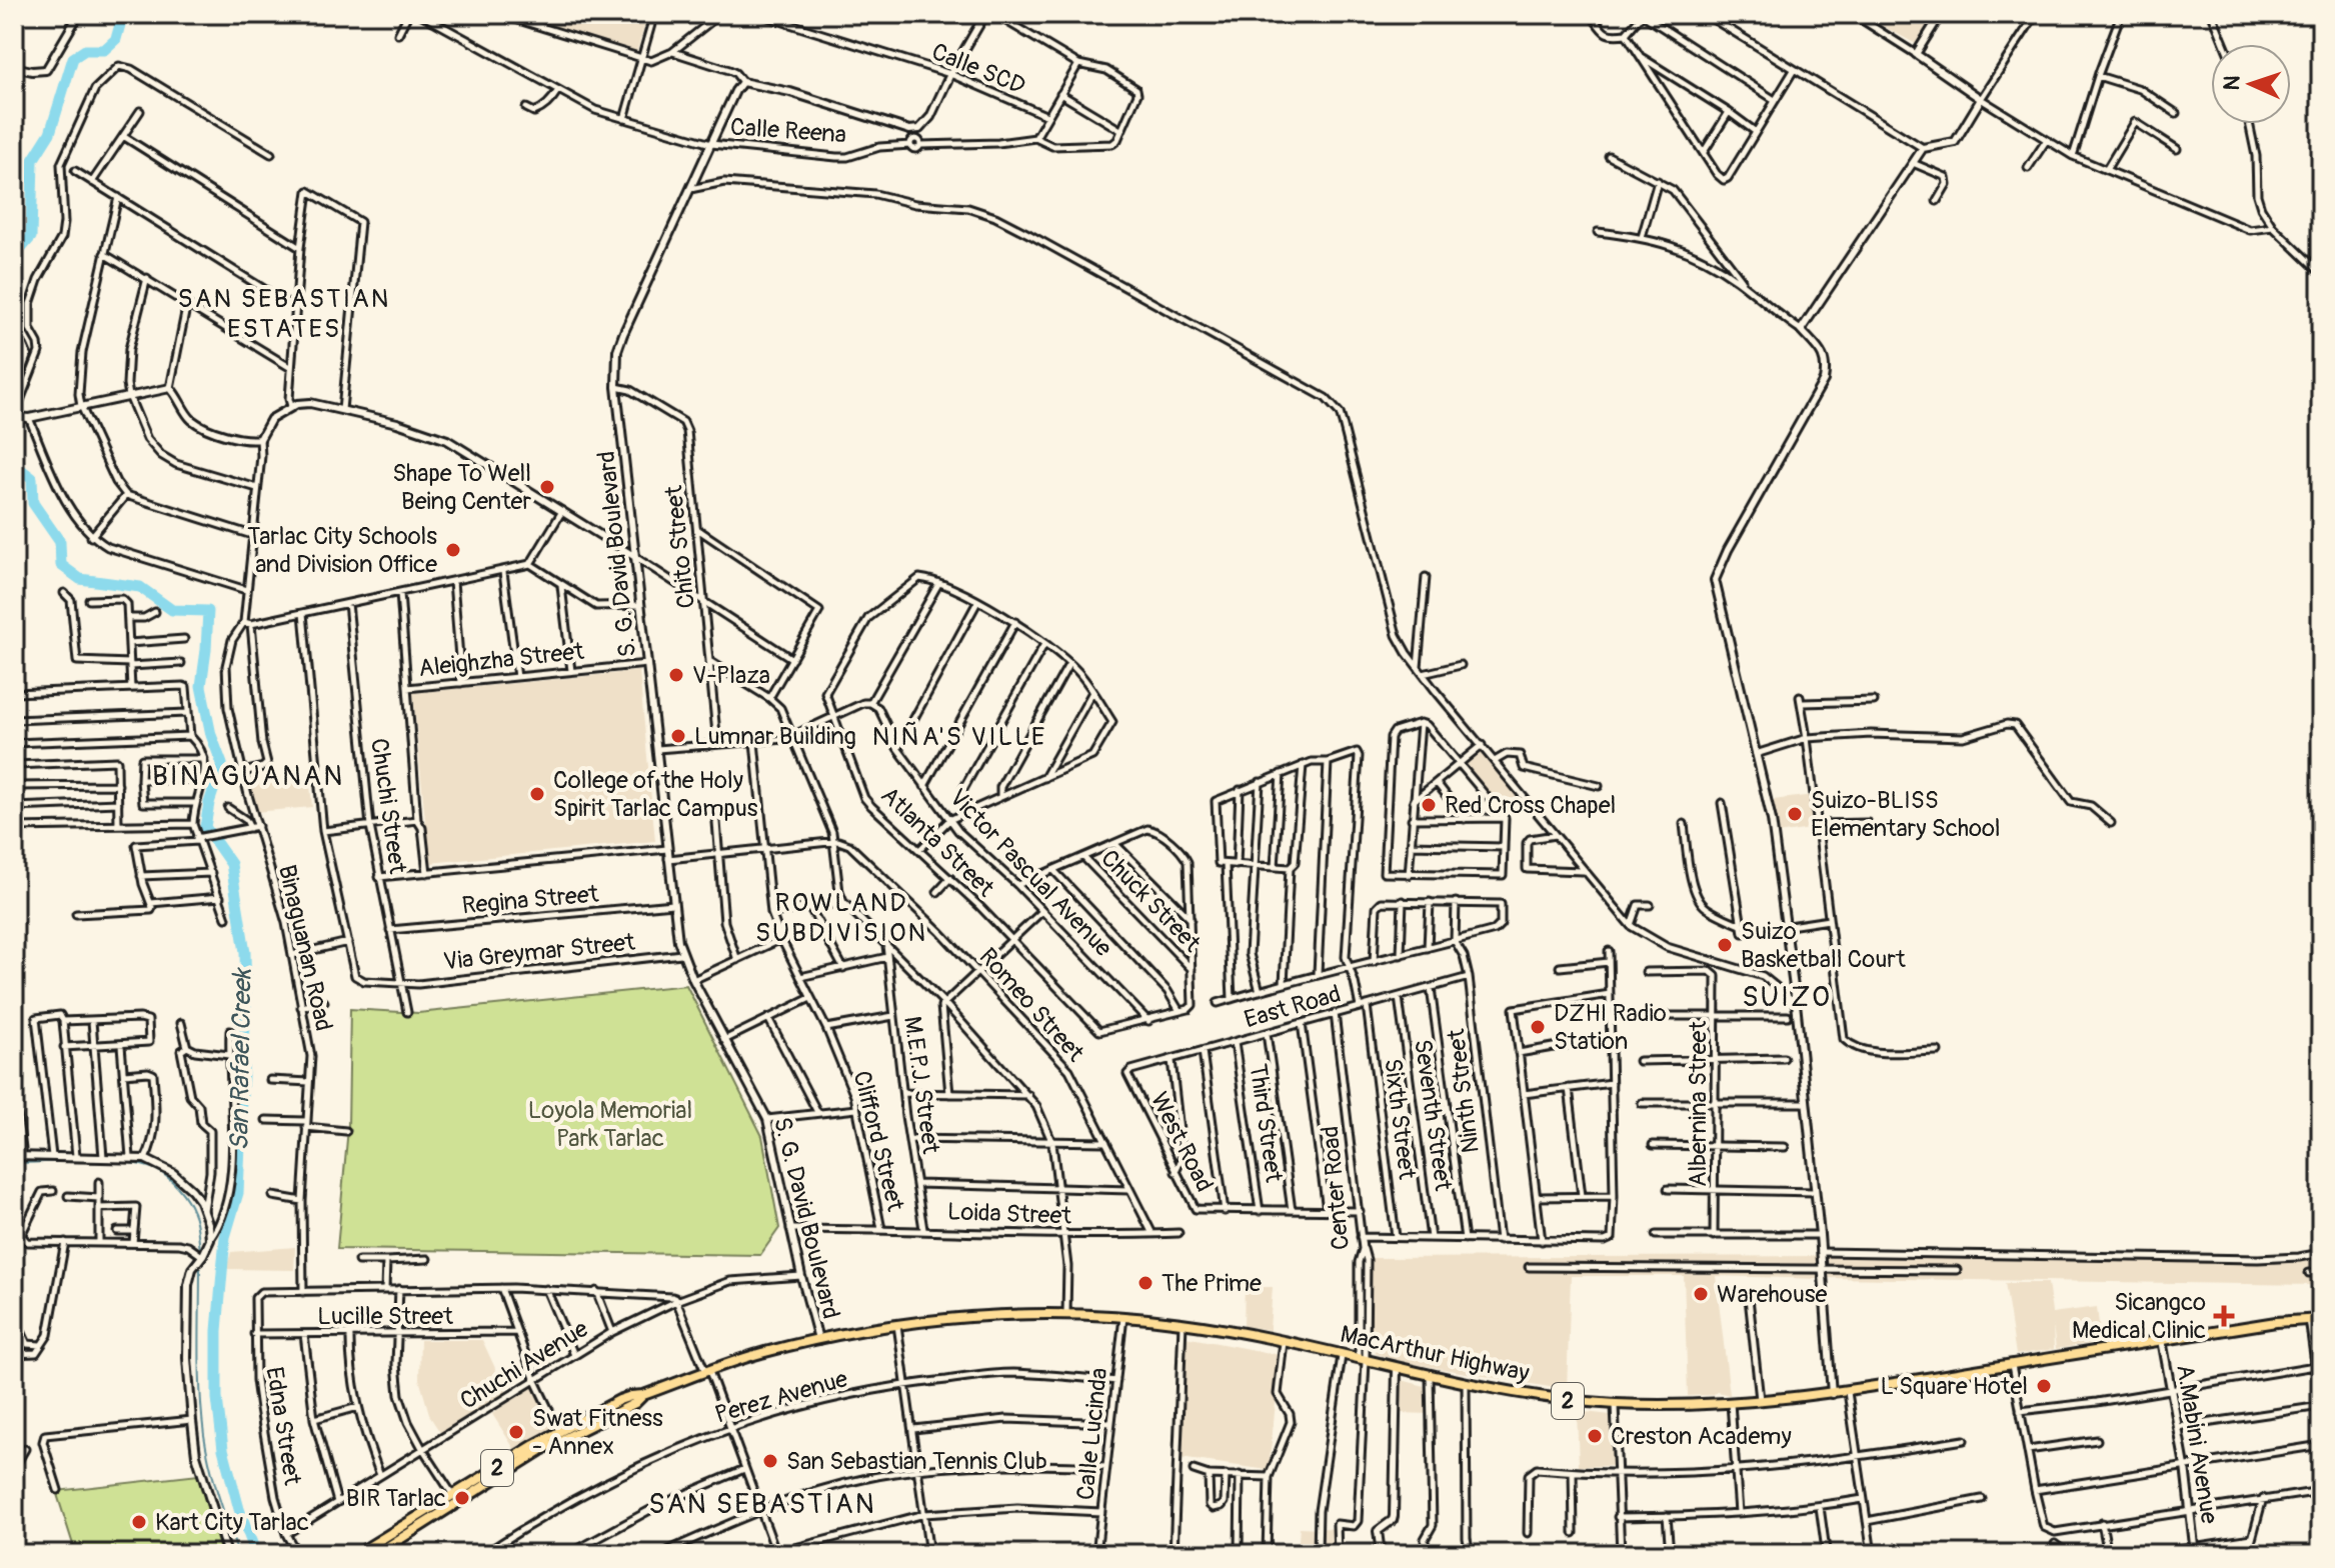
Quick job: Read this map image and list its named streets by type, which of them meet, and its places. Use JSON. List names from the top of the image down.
{
  "streets": {
    "highway": ["MacArthur Highway", "2"],
    "street": [
      "Calle SCD",
      "Calle Reena",
      "Chito Street",
      "S. G. David Boulevard",
      "Aleighzha Street",
      "Chuchi Street",
      "Atlanta Street",
      "Victor Pascual Avenue",
      "Regina Street",
      "Chuck Street",
      "Binaguanan Road",
      "Via Greymar Street",
      "Romeo Street",
      "East Road",
      "M.E.P.J. Street",
      "Ninth Street",
      "Albernina Street",
      "Seventh Street",
      "Sixth Street",
      "Third Street",
      "Clifford Street",
      "West Road",
      "Center Road",
      "Loida Street",
      "Lucille Street",
      "Chuchi Avenue",
      "Perez Avenue",
      "Edna Street",
      "Calle Lucinda",
      "A.Mabini Avenue"
    ]
  },
  "crossings": [
    ["Calle Reena", "S. G. David Boulevard"],
    ["Chito Street", "S. G. David Boulevard"],
    ["S. G. David Boulevard", "Aleighzha Street"],
    ["S. G. David Boulevard", "Regina Street"],
    ["S. G. David Boulevard", "Via Greymar Street"],
    ["S. G. David Boulevard", "Loida Street"],
    ["S. G. David Boulevard", "MacArthur Highway"],
    ["S. G. David Boulevard", "Chuchi Avenue"],
    ["Chuchi Street", "Regina Street"],
    ["Chuchi Street", "Via Greymar Street"],
    ["Atlanta Street", "Victor Pascual Avenue"],
    ["Binaguanan Road", "Edna Street"],
    ["Romeo Street", "Loida Street"],
    ["East Road", "Ninth Street"],
    ["East Road", "Seventh Street"],
    ["East Road", "Sixth Street"],
    ["East Road", "Third Street"],
    ["East Road", "West Road"],
    ["East Road", "Center Road"],
    ["M.E.P.J. Street", "Loida Street"],
    ["Third Street", "West Road"],
    ["Clifford Street", "Loida Street"],
    ["West Road", "Center Road"],
    ["Center Road", "MacArthur Highway"],
    ["Lucille Street", "Edna Street"],
    ["MacArthur Highway", "Calle Lucinda"],
    ["MacArthur Highway", "A.Mabini Avenue"],
    ["Chuchi Avenue", "Edna Street"],
    ["Perez Avenue", "Calle Lucinda"]
  ],
  "districts": [
    "SAN SEBASTIAN ESTATES",
    "NIÑA'S VILLE",
    "BINAGUANAN",
    "ROWLAND SUBDIVISION",
    "SUIZO",
    "SAN SEBASTIAN"
  ],
  "water": ["San Rafael Creek"],
  "parks": ["Loyola Memorial Park Tarlac"],
  "places": {
    "other": [
      "Shape To Well Being Center",
      "Tarlac City Schools and Division Office",
      "V-Plaza",
      "Lumnar Building",
      "College of the Holy Spirit Tarlac Campus",
      "Red Cross Chapel",
      "Suizo-BLISS Elementary School",
      "Suizo Basketball Court",
      "DZHI Radio Station",
      "The Prime",
      "Warehouse",
      "L Square Hotel",
      "Swat Fitness - Annex",
      "Creston Academy",
      "San Sebastian Tennis Club",
      "BIR Tarlac",
      "Kart City Tarlac"
    ],
    "health": ["Sicangco Medical Clinic"]
  },
  "north": "left"
}
